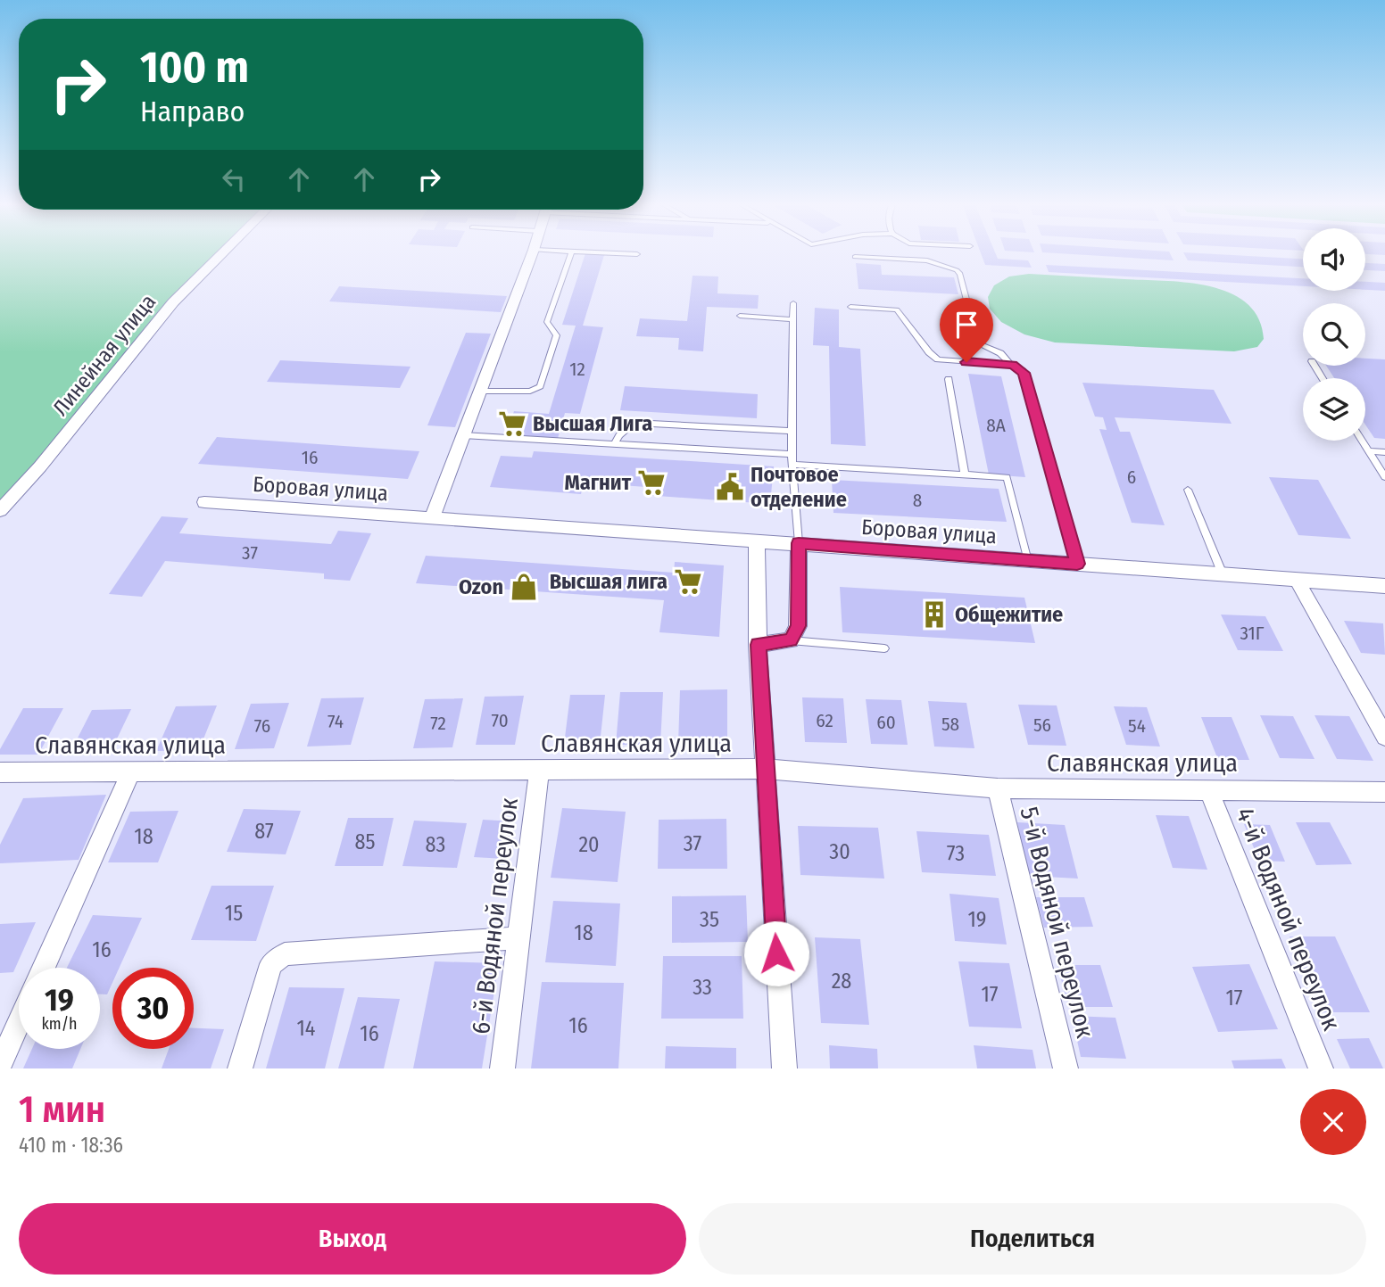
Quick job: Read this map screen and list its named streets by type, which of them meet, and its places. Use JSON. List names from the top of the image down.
{
  "streets": {
    "street": [
      "Линейная улица",
      "Боровая улица",
      "Славянская улица",
      "6-й Водяной переулок",
      "4-й Водяной переулок",
      "5-й Водяной переулок"
    ]
  },
  "crossings": [
    ["Славянская улица", "6-й Водяной переулок"],
    ["Славянская улица", "4-й Водяной переулок"],
    ["Славянская улица", "5-й Водяной переулок"]
  ],
  "places": {
    "supermarket": ["Высшая Лига", "Магнит", "Высшая лига"],
    "public building": ["Почтовое отделение"],
    "shop": ["Ozon"],
    "building": ["Общежитие"]
  },
  "house_numbers": [
    "12",
    "8А",
    "16",
    "6",
    "8",
    "37",
    "31Г",
    "70",
    "62",
    "74",
    "60",
    "72",
    "58",
    "56",
    "76",
    "54",
    "87",
    "18",
    "85",
    "37",
    "83",
    "20",
    "30",
    "73",
    "15",
    "35",
    "19",
    "18",
    "16",
    "28",
    "33",
    "17",
    "17",
    "16",
    "14",
    "16"
  ],
  "page": {
    "turn": ["100 m", "Направо"],
    "speed": "19 km/h",
    "limit": "30",
    "heading": ["1 мин", "410 m · 18:36"],
    "buttons": ["Выход", "Поделиться"]
  }
}
